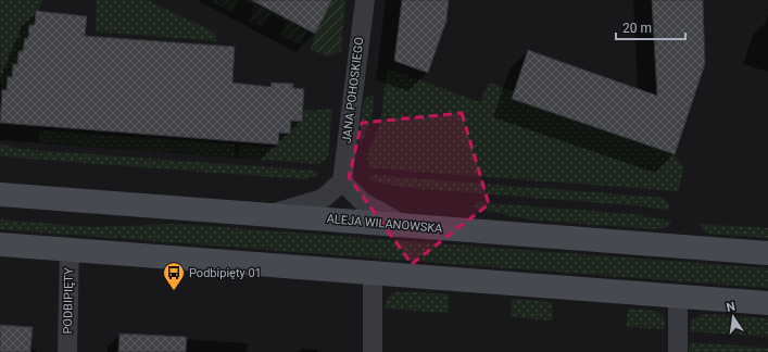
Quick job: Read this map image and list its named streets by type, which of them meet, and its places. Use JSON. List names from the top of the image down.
{
  "streets": {
    "main road": ["ALEJA WILANOWSKA"],
    "street": ["JANA POHOSKIEGO", "PODBIPIĘTY"]
  },
  "places": {
    "bus stop": ["Podbipięty 01"]
  },
  "scale_bar": "20 m",
  "north": "top"
}
